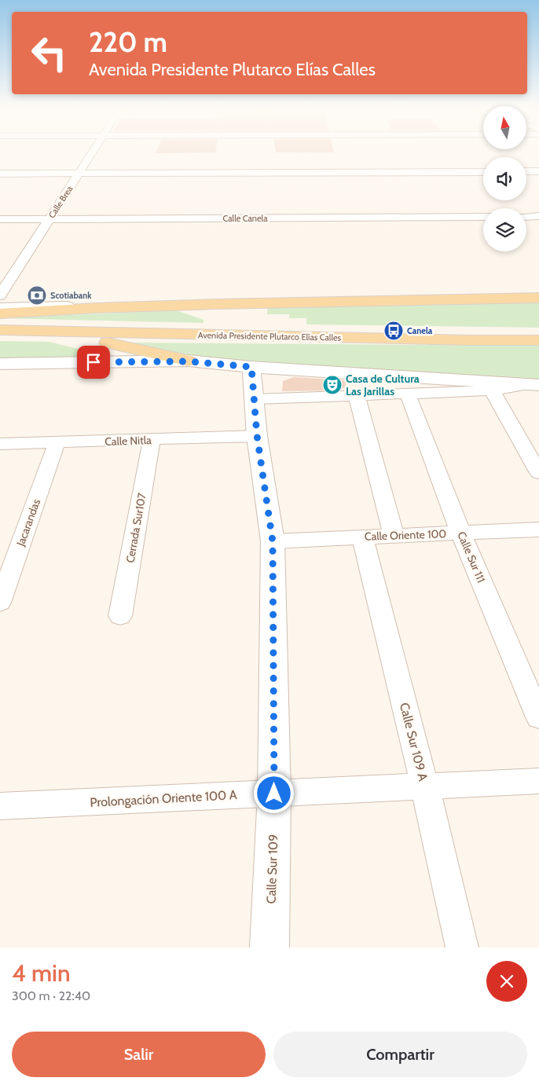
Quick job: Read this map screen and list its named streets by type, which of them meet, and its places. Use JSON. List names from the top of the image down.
{
  "streets": {
    "main road": ["Avenida Presidente Plutarco Elías Calles"],
    "street": [
      "Calle Brea",
      "Calle Canela",
      "Calle Nitla",
      "Jacarandas",
      "Cerrada Sur107",
      "Calle Oriente 100",
      "Calle Sur 111",
      "Calle Sur 109 A",
      "Prolongación Oriente 100 A",
      "Calle Sur 109"
    ]
  },
  "crossings": [
    ["Calle Brea", "Calle Canela"],
    ["Calle Nitla", "Jacarandas"],
    ["Calle Nitla", "Cerrada Sur107"],
    ["Calle Nitla", "Calle Sur 109"],
    ["Calle Oriente 100", "Calle Sur 111"],
    ["Calle Oriente 100", "Calle Sur 109 A"],
    ["Calle Oriente 100", "Calle Sur 109"],
    ["Calle Sur 109 A", "Prolongación Oriente 100 A"],
    ["Prolongación Oriente 100 A", "Calle Sur 109"]
  ],
  "places": {
    "bank": ["Scotiabank"],
    "bus stop": ["Canela"],
    "theatre": ["Casa de Cultura Las Jarillas"]
  },
  "north": "top",
  "page": {
    "turn": ["220 m", "Avenida Presidente Plutarco Elías Calles"],
    "heading": ["4 min", "300 m · 22:40"],
    "buttons": ["Salir", "Compartir"]
  }
}
